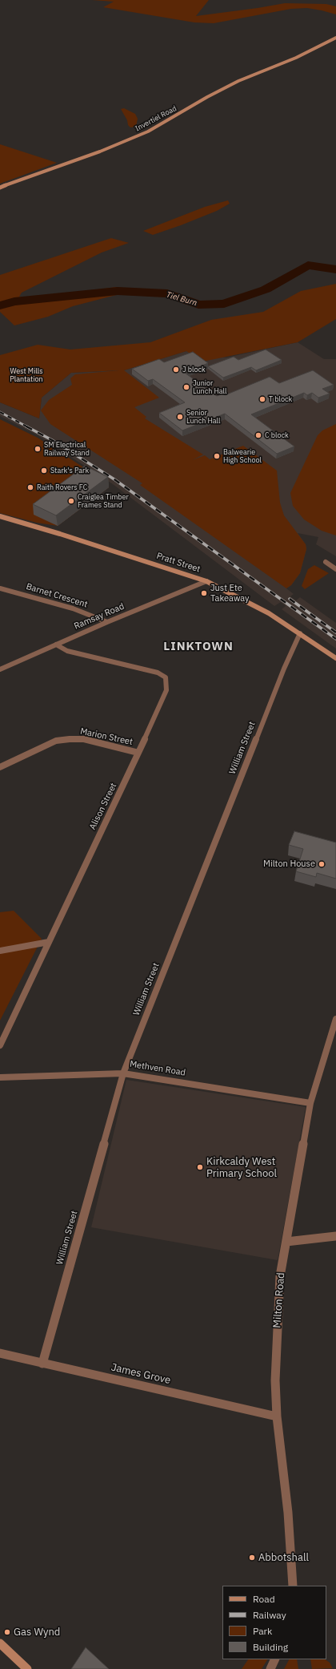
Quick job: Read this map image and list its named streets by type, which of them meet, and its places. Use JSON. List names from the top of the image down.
{
  "streets": {
    "main road": ["Invertiel Road", "Pratt Street"],
    "street": [
      "Barnet Crescent",
      "Ramsay Road",
      "Marion Street",
      "William Street",
      "Alison Street",
      "Methven Road",
      "Milton Road",
      "James Grove"
    ]
  },
  "crossings": [
    ["Pratt Street", "Ramsay Road"],
    ["Pratt Street", "William Street"],
    ["Barnet Crescent", "Ramsay Road"],
    ["Ramsay Road", "Alison Street"],
    ["Marion Street", "Alison Street"],
    ["William Street", "Methven Road"],
    ["William Street", "James Grove"],
    ["Methven Road", "Milton Road"],
    ["Milton Road", "James Grove"]
  ],
  "districts": ["LINKTOWN"],
  "water": ["Tiel Burn"],
  "parks": ["West Mills Plantation"],
  "places": [
    "J block",
    "Junior Lunch Hall",
    "T block",
    "Senior Lunch Hall",
    "C block",
    "SM Electrical Railway Stand",
    "Balwearie High School",
    "Stark's Park",
    "Raith Rovers FC",
    "Craiglea Timber Frames Stand",
    "Just Ete Takeaway",
    "Milton House",
    "Kirkcaldy West Primary School",
    "Abbotshall",
    "Gas Wynd"
  ],
  "legend": [
    "Road",
    "Railway",
    "Park",
    "Building"
  ]
}
